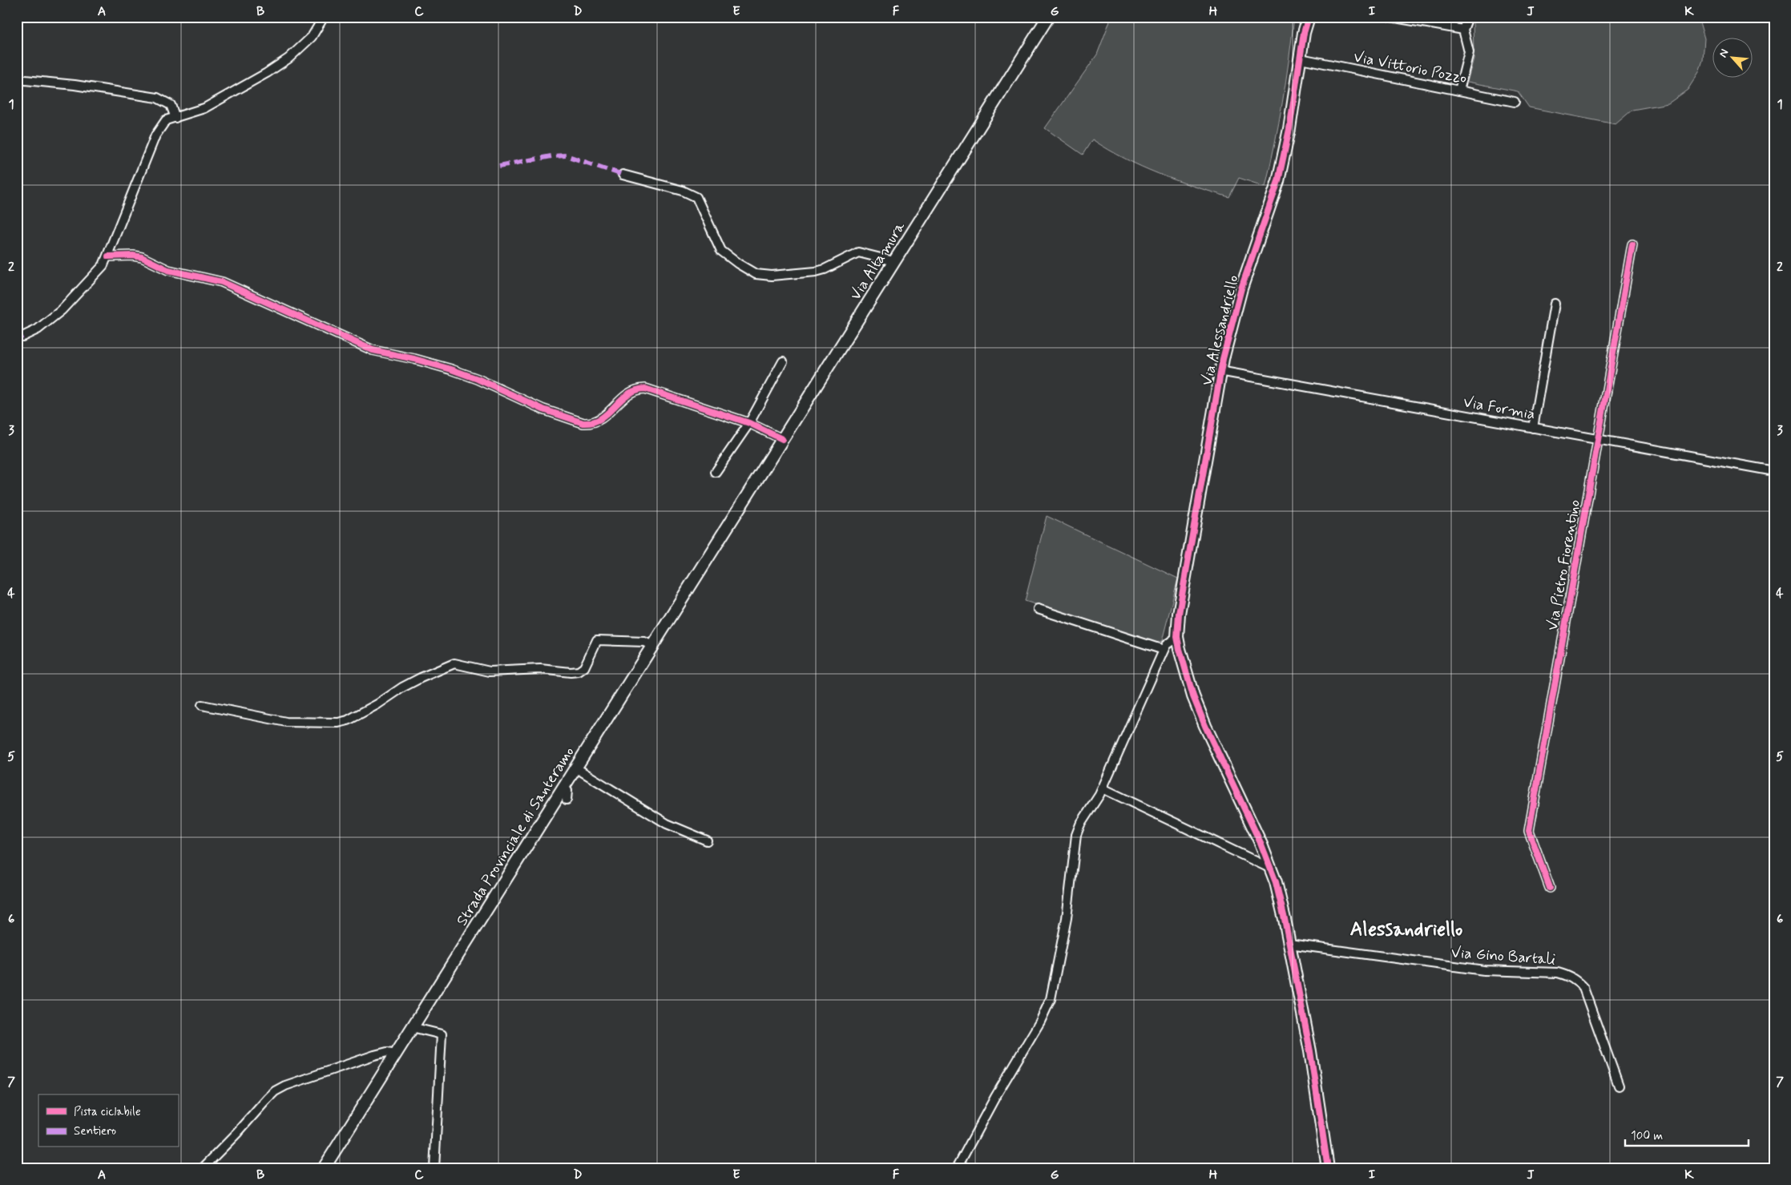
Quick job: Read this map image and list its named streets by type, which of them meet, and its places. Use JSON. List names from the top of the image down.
{
  "streets": {
    "main road": ["Via Altamura", "Via Alessandriello", "Strada Provinciale di Santeramo"],
    "street": [
      "Via Vittorio Pozzo",
      "Via Formia",
      "Via Pietro Fiorentino",
      "Via Gino Bartali"
    ]
  },
  "crossings": [
    ["Via Vittorio Pozzo", "Via Alessandriello"],
    ["Via Altamura", "Strada Provinciale di Santeramo"],
    ["Via Alessandriello", "Via Formia"],
    ["Via Alessandriello", "Via Gino Bartali"],
    ["Via Formia", "Via Pietro Fiorentino"]
  ],
  "districts": ["Alessandriello"],
  "legend": ["Pista ciclabile", "Sentiero"],
  "scale_bar": "100 m",
  "north": "top left",
  "grid": {
    "columns": [
      "A",
      "B",
      "C",
      "D",
      "E",
      "F",
      "G",
      "H",
      "I",
      "J",
      "K"
    ],
    "rows": [
      "1",
      "2",
      "3",
      "4",
      "5",
      "6",
      "7"
    ]
  }
}
